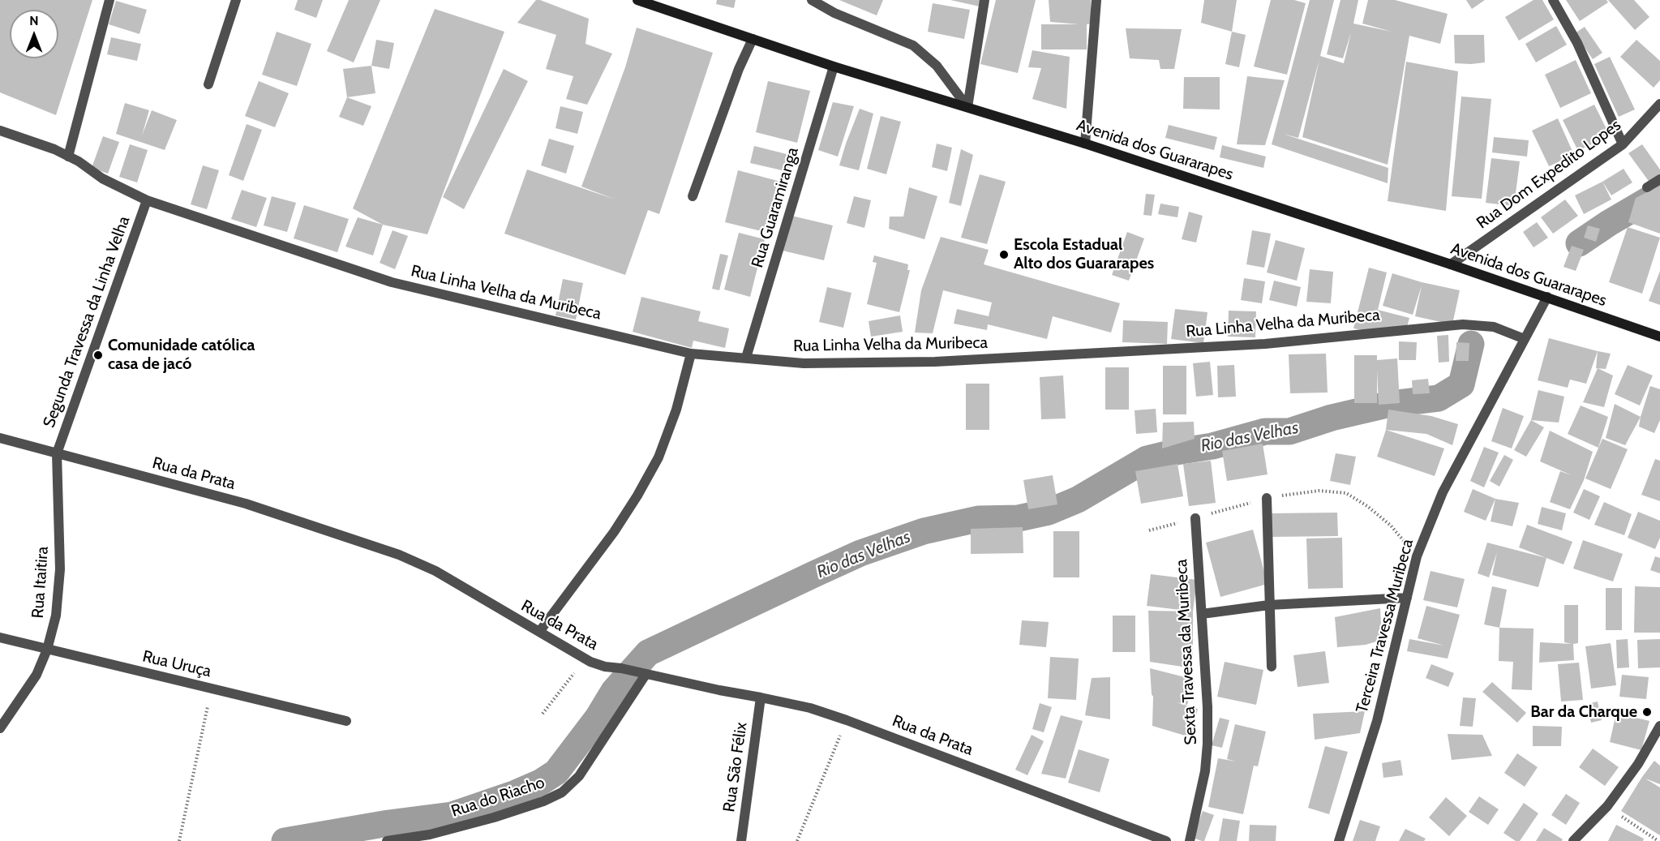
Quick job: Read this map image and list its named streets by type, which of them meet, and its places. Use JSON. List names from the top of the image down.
{
  "streets": {
    "main road": ["Avenida dos Guararapes"],
    "street": [
      "Rua Dom Expedito Lopes",
      "Rua Guaramiranga",
      "Rua Linha Velha da Muribeca",
      "Segunda Travessa da Linha Velha",
      "Rua da Prata",
      "Rua Itaitira",
      "Terceira Travessa Muribeca",
      "Sexta Travessa da Muribeca",
      "Rua Uruça",
      "Rua São Félix",
      "Rua do Riacho"
    ]
  },
  "crossings": [
    ["Avenida dos Guararapes", "Rua Dom Expedito Lopes"],
    ["Avenida dos Guararapes", "Rua Guaramiranga"],
    ["Avenida dos Guararapes", "Terceira Travessa Muribeca"],
    ["Rua Guaramiranga", "Rua Linha Velha da Muribeca"],
    ["Rua Linha Velha da Muribeca", "Segunda Travessa da Linha Velha"],
    ["Rua Linha Velha da Muribeca", "Terceira Travessa Muribeca"],
    ["Segunda Travessa da Linha Velha", "Rua da Prata"],
    ["Segunda Travessa da Linha Velha", "Rua Itaitira"],
    ["Rua da Prata", "Rua Itaitira"],
    ["Rua da Prata", "Rua São Félix"],
    ["Rua da Prata", "Rua do Riacho"],
    ["Rua Itaitira", "Rua Uruça"]
  ],
  "water": ["Rio das Velhas"],
  "places": ["Escola Estadual Alto dos Guararapes", "Comunidade católica casa de jacó", "Bar da Charque"],
  "north": "top"
}
